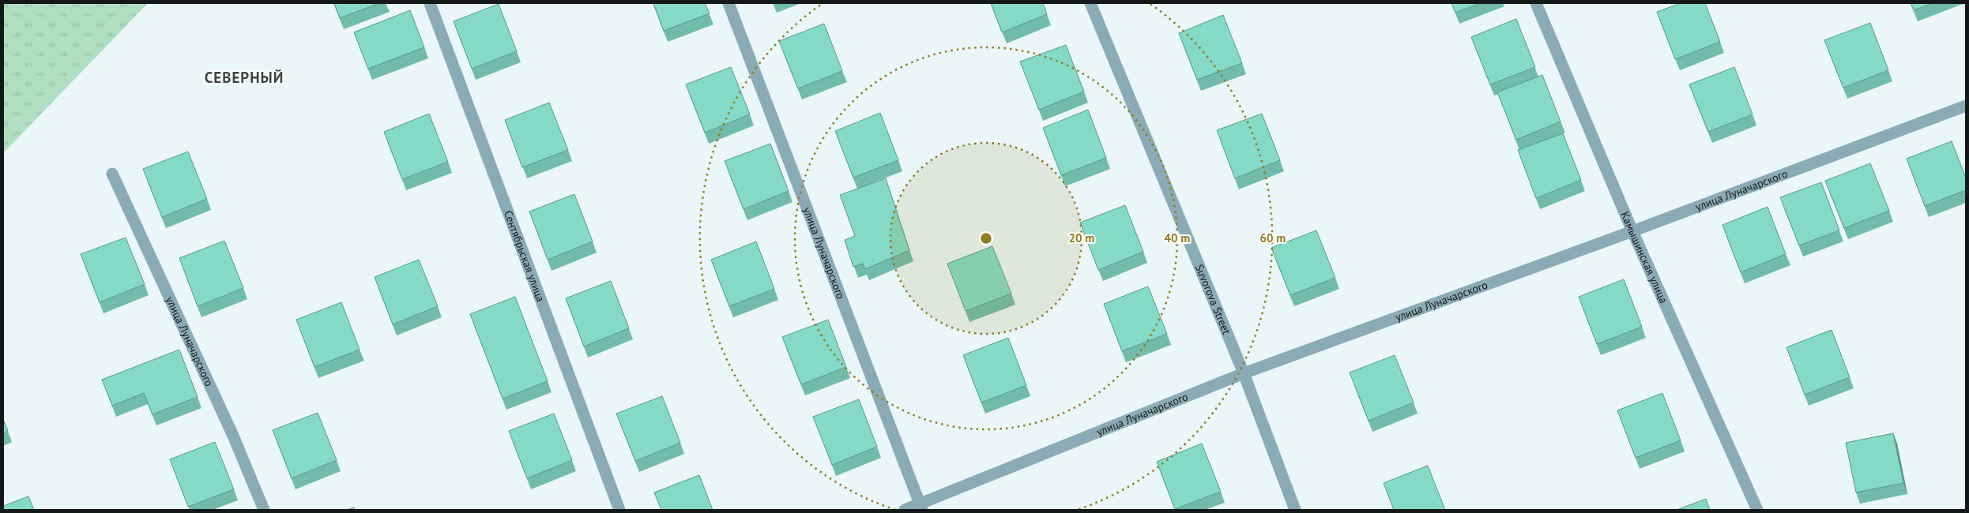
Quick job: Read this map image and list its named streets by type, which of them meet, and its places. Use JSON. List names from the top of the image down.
{
  "streets": {
    "street": [
      "улица Луначарского",
      "Сентябрьская улица",
      "Камышинская улица",
      "Suvorova Street"
    ]
  },
  "crossings": [
    ["улица Луначарского", "Камышинская улица"],
    ["улица Луначарского", "Suvorova Street"]
  ],
  "districts": ["СЕВЕРНЫЙ"],
  "rings": ["20 m", "40 m", "60 m"]
}
